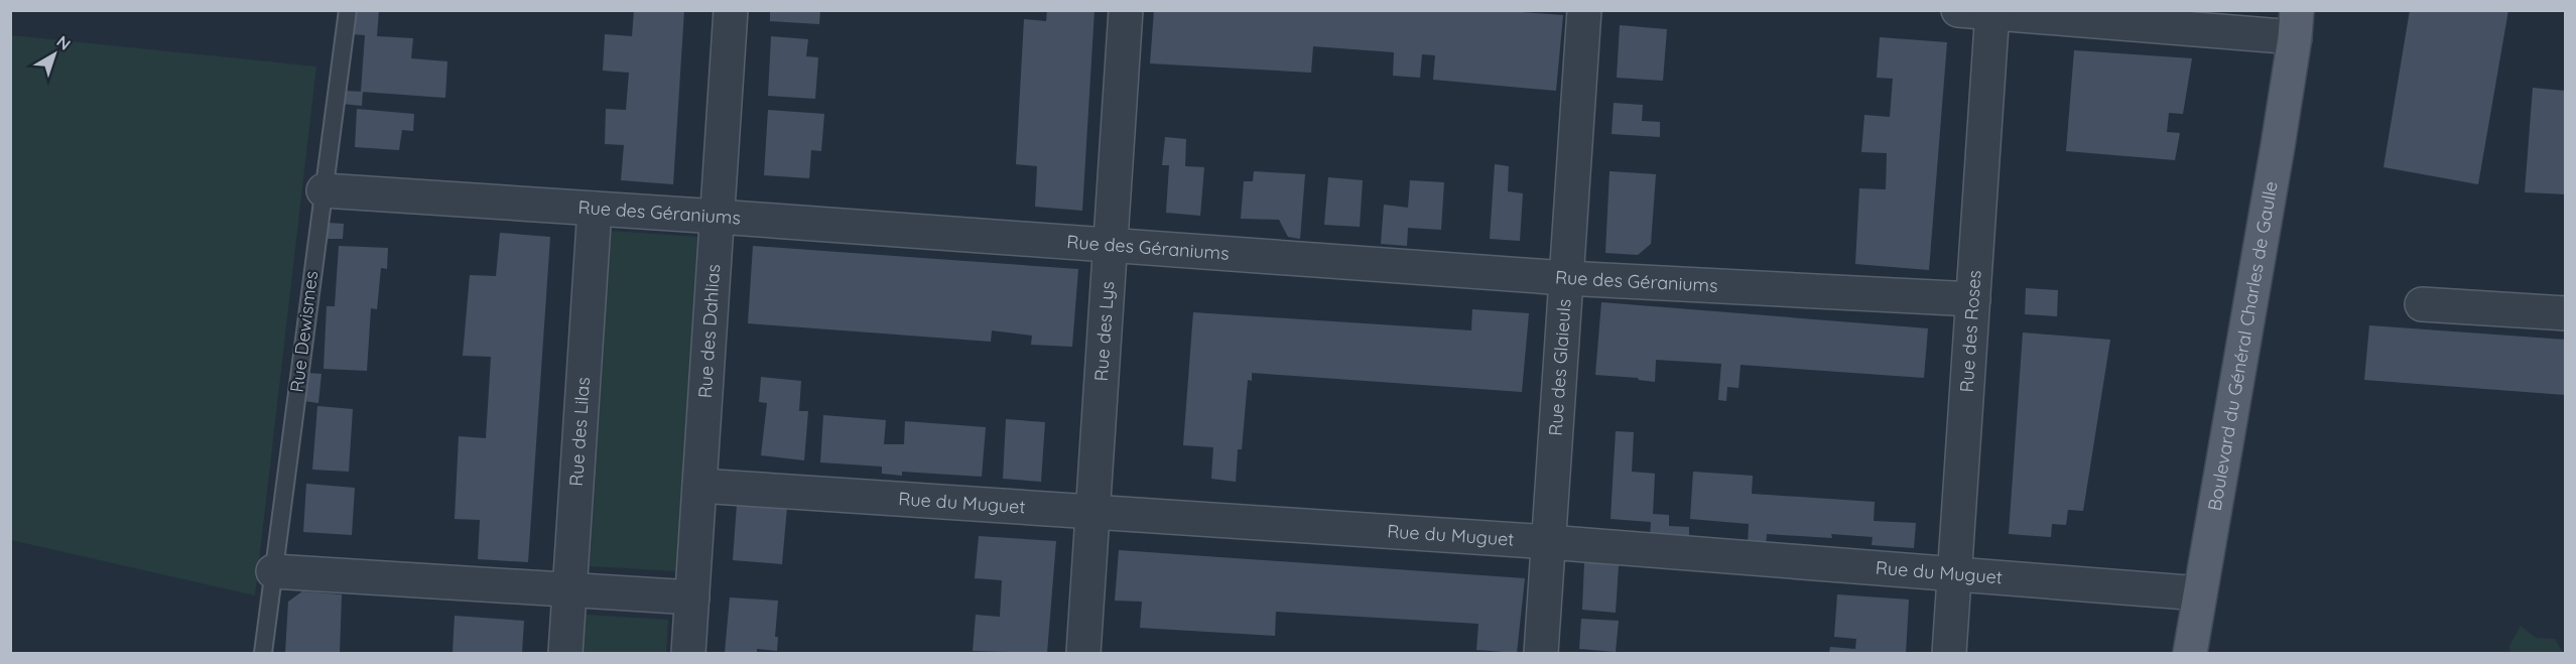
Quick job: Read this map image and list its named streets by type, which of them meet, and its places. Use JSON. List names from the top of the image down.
{
  "streets": {
    "main road": ["Boulevard du Général Charles de Gaulle"],
    "street": [
      "Rue des Géraniums",
      "Rue des Dahlias",
      "Rue des Lys",
      "Rue des Roses",
      "Rue des Glaieuls",
      "Rue des Lilas",
      "Rue du Muguet"
    ],
    "lane": ["Rue Dewismes"]
  },
  "crossings": [
    ["Rue des Géraniums", "Rue Dewismes"],
    ["Rue des Géraniums", "Rue des Dahlias"],
    ["Rue des Géraniums", "Rue des Lys"],
    ["Rue des Géraniums", "Rue des Roses"],
    ["Rue des Géraniums", "Rue des Glaieuls"],
    ["Rue des Géraniums", "Rue des Lilas"],
    ["Rue des Dahlias", "Rue du Muguet"],
    ["Rue des Lys", "Rue du Muguet"],
    ["Rue des Roses", "Rue du Muguet"],
    ["Boulevard du Général Charles de Gaulle", "Rue du Muguet"],
    ["Rue des Glaieuls", "Rue du Muguet"]
  ],
  "north": "top right"
}
